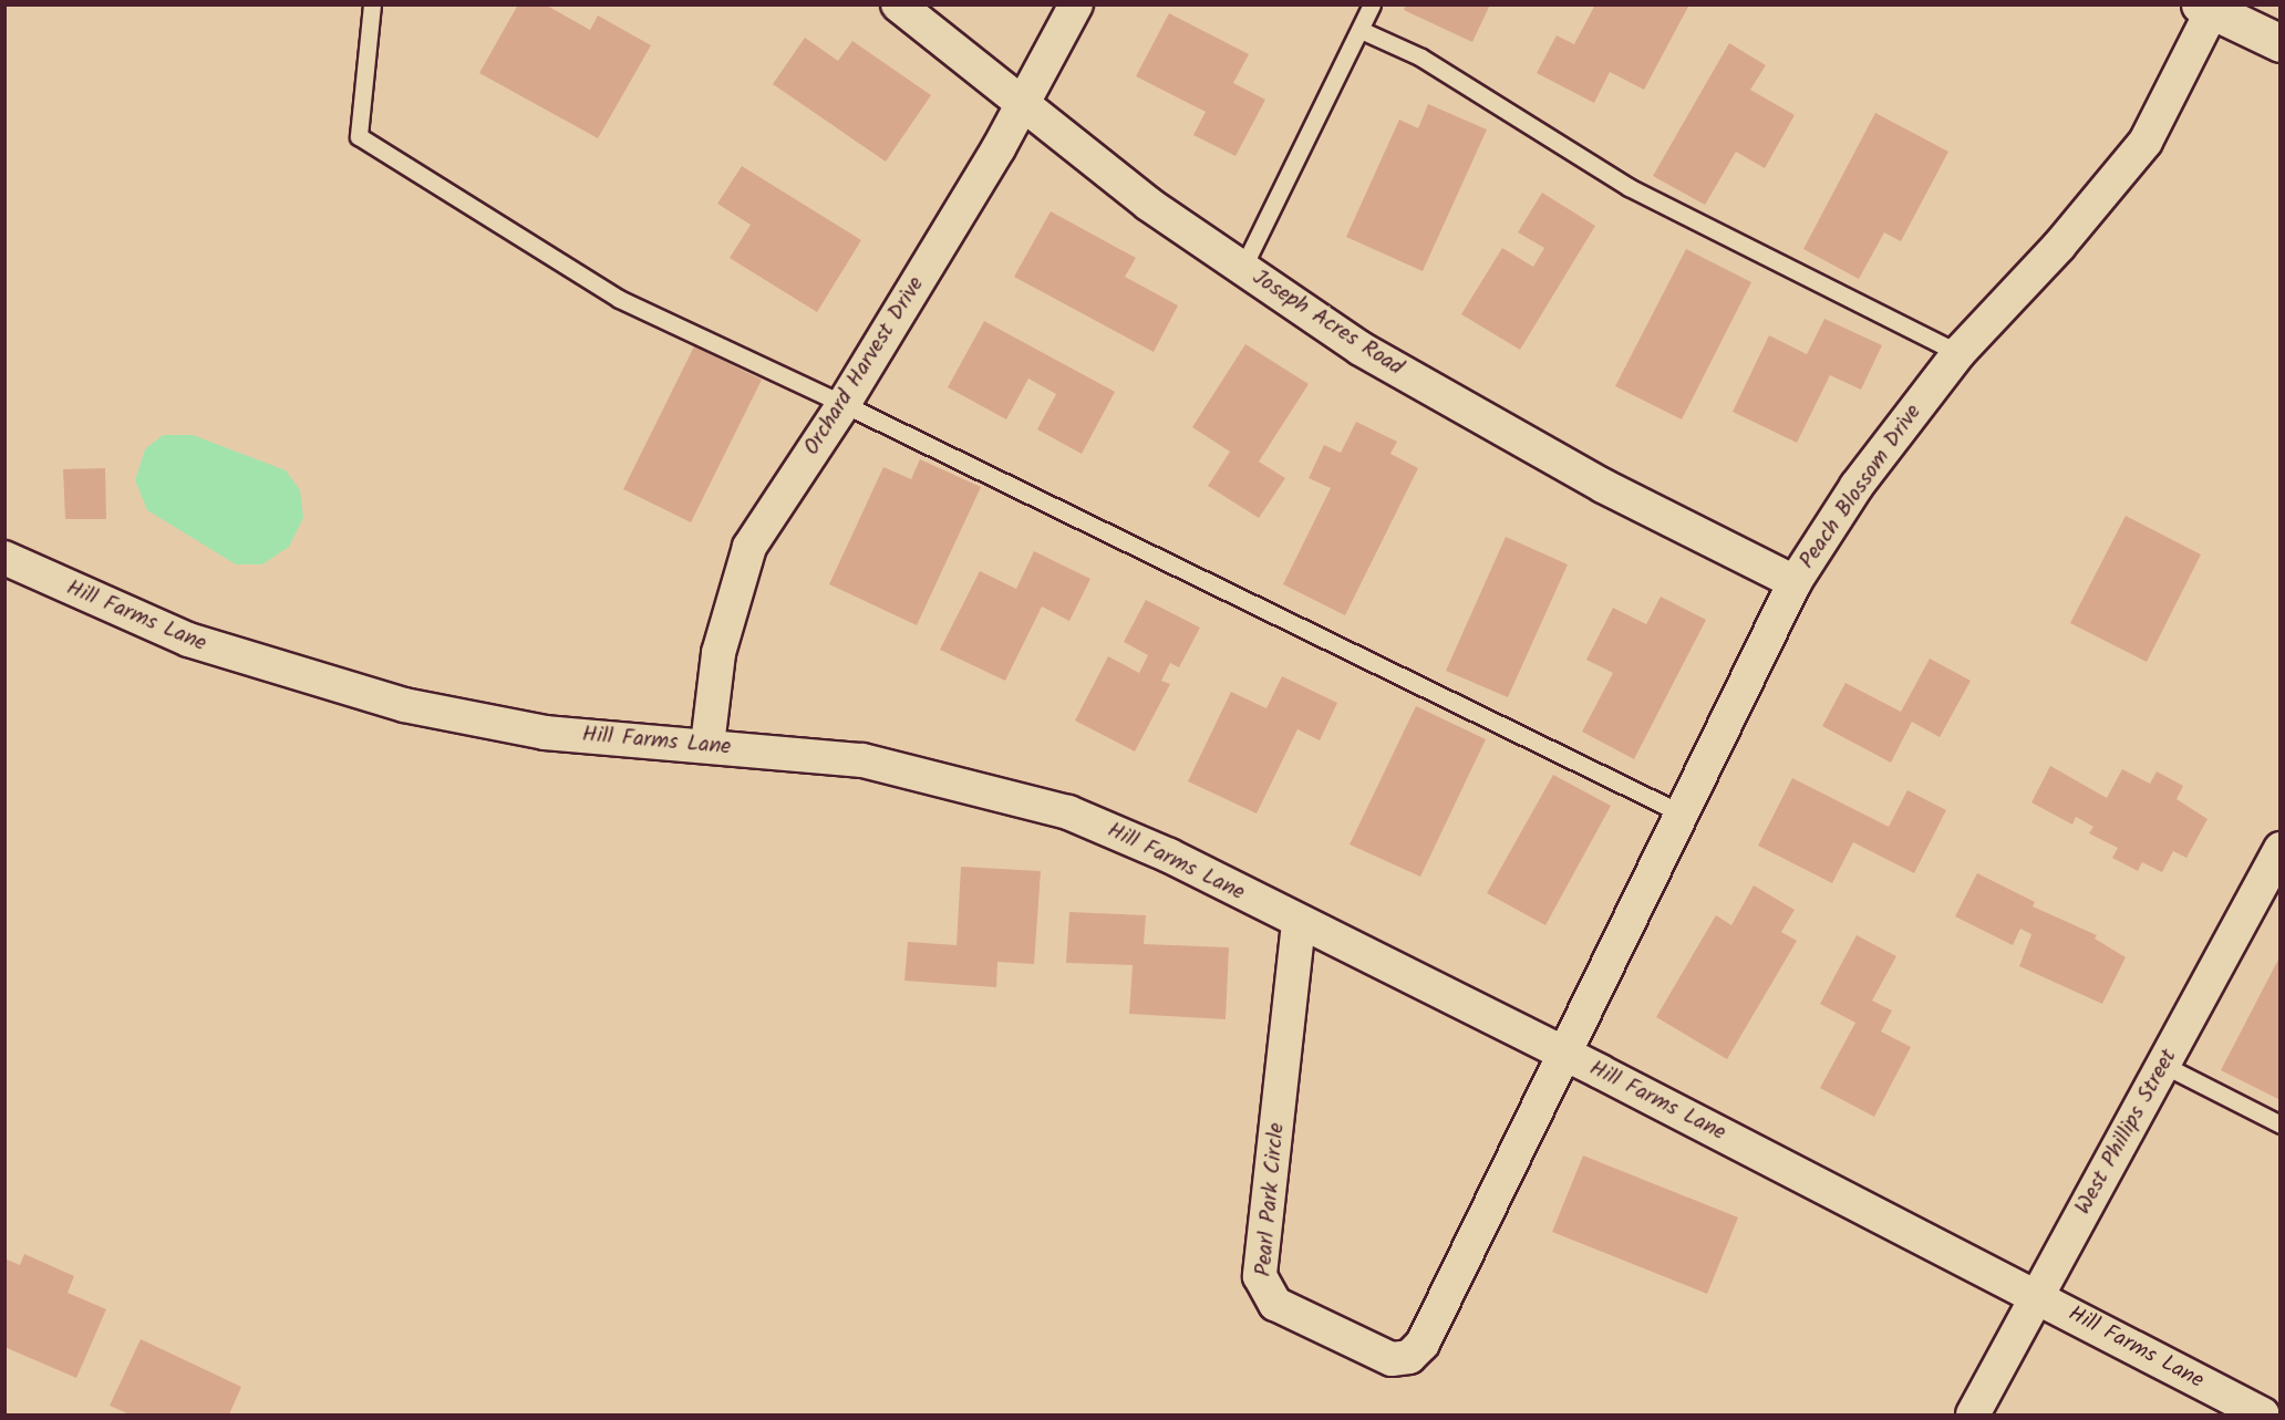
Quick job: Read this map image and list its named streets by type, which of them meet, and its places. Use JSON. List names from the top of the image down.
{
  "streets": {
    "street": [
      "Joseph Acres Road",
      "Orchard Harvest Drive",
      "Peach Blossom Drive",
      "Hill Farms Lane",
      "West Phillips Street",
      "Pearl Park Circle"
    ]
  },
  "crossings": [
    ["Joseph Acres Road", "Orchard Harvest Drive"],
    ["Joseph Acres Road", "Peach Blossom Drive"],
    ["Orchard Harvest Drive", "Hill Farms Lane"],
    ["Peach Blossom Drive", "Hill Farms Lane"],
    ["Peach Blossom Drive", "Pearl Park Circle"],
    ["Hill Farms Lane", "West Phillips Street"],
    ["Hill Farms Lane", "Pearl Park Circle"]
  ]
}
